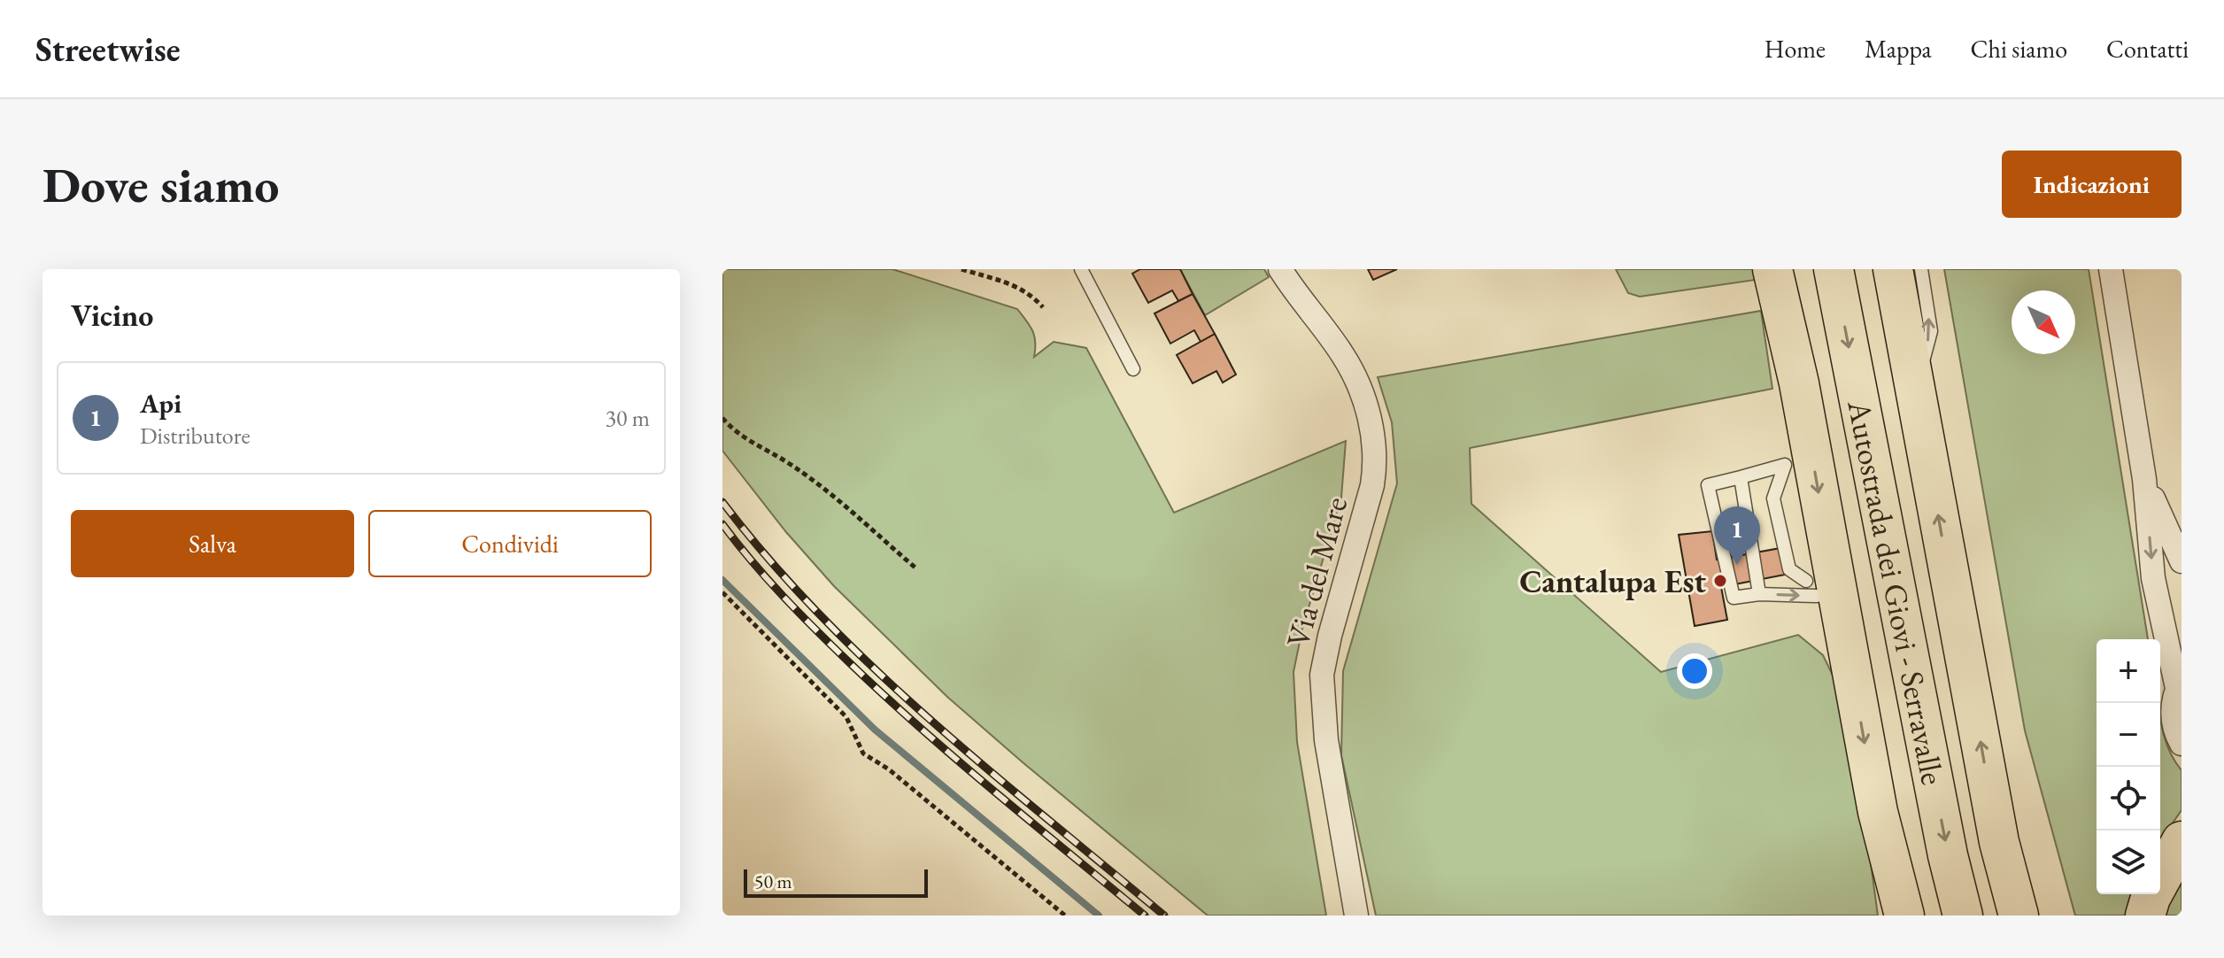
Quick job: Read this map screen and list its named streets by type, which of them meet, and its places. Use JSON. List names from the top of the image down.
{
  "streets": {
    "highway": ["Autostrada dei Giovi - Serravalle"],
    "street": ["Via del Mare"]
  },
  "places": ["Cantalupa Est"],
  "scale_bar": "50 m",
  "north": "bottom right",
  "page": {
    "header": "Streetwise",
    "nav": [
      "Home",
      "Mappa",
      "Chi siamo",
      "Contatti"
    ],
    "buttons": [
      "Indicazioni",
      ["Salva", "Condividi"]
    ],
    "title": "Dove siamo",
    "heading": "Vicino",
    "list": [
      {
        "mark": "1",
        "name": "Api",
        "note": "Distributore",
        "value": "30 m"
      }
    ],
    "pins": "1",
    "map_buttons": ["+", "−"],
    "scale": "50 m"
  }
}
